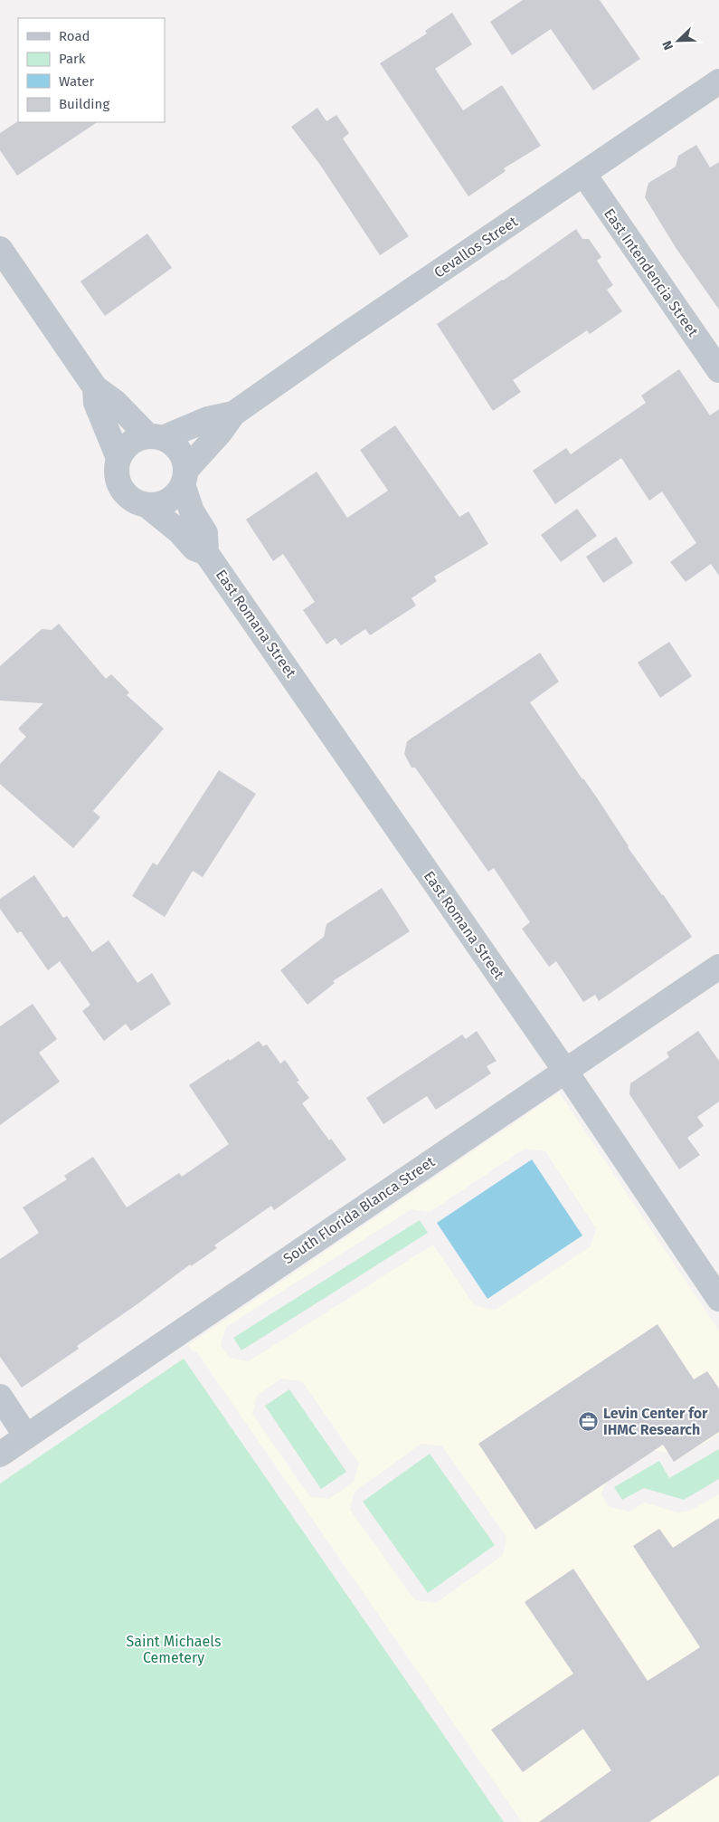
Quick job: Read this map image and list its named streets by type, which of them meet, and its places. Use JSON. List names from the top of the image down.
{
  "streets": {
    "street": [
      "Cevallos Street",
      "East Intendencia Street",
      "East Romana Street",
      "South Florida Blanca Street"
    ]
  },
  "crossings": [
    ["Cevallos Street", "East Intendencia Street"],
    ["Cevallos Street", "East Romana Street"],
    ["East Romana Street", "South Florida Blanca Street"]
  ],
  "parks": ["Saint Michaels Cemetery"],
  "places": {
    "office": ["Levin Center for IHMC Research"]
  },
  "legend": [
    "Road",
    "Park",
    "Water",
    "Building"
  ],
  "north": "bottom left"
}
